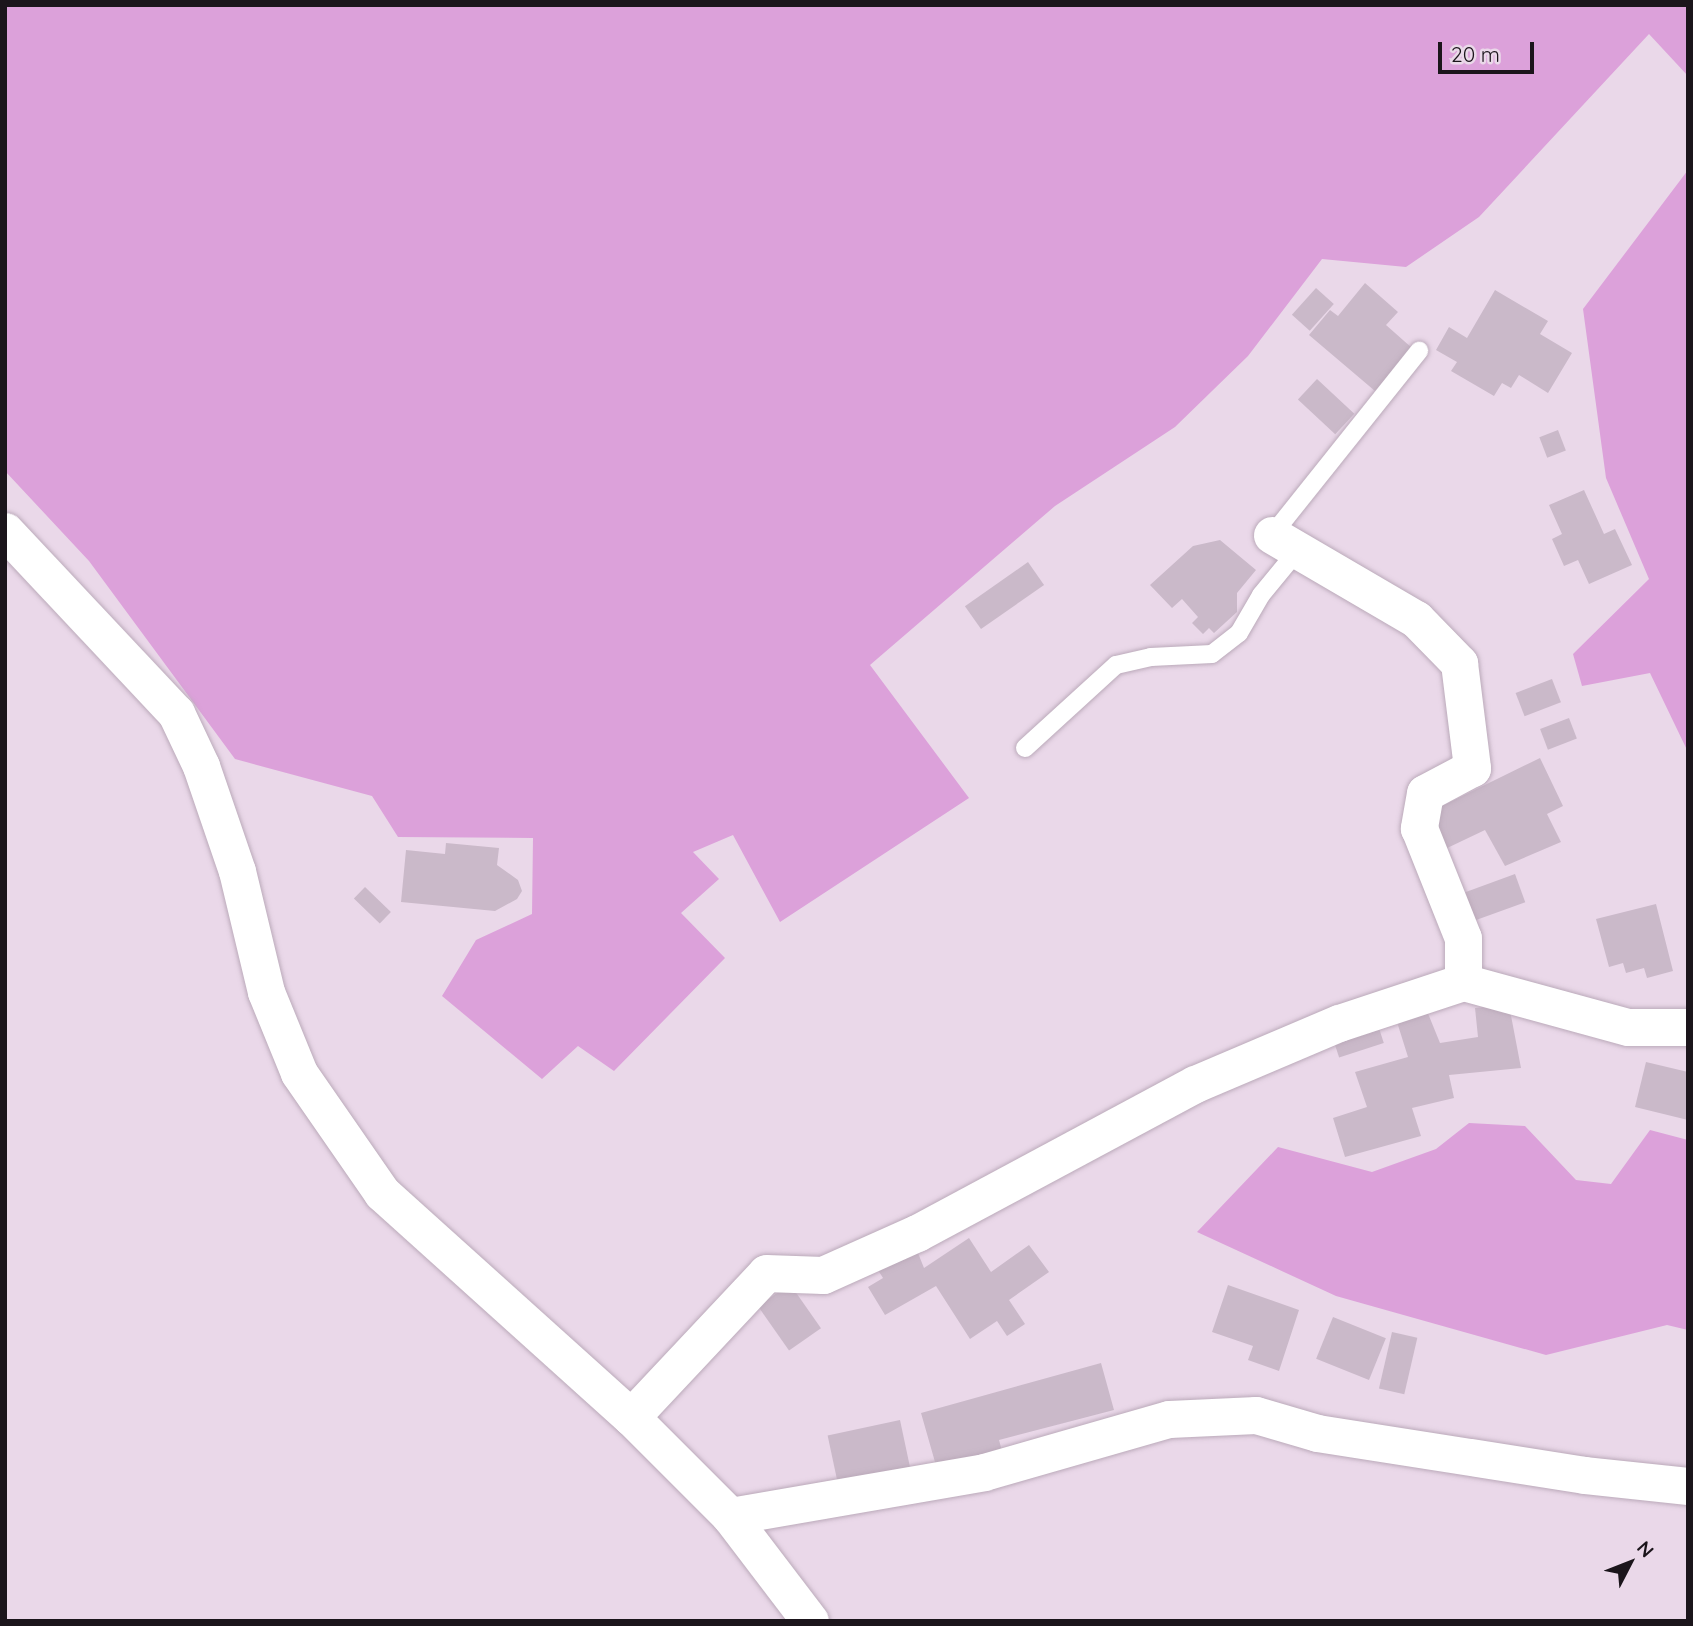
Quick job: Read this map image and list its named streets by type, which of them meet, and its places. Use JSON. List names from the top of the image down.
{
  "scale_bar": "20 m",
  "north": "top right"
}
